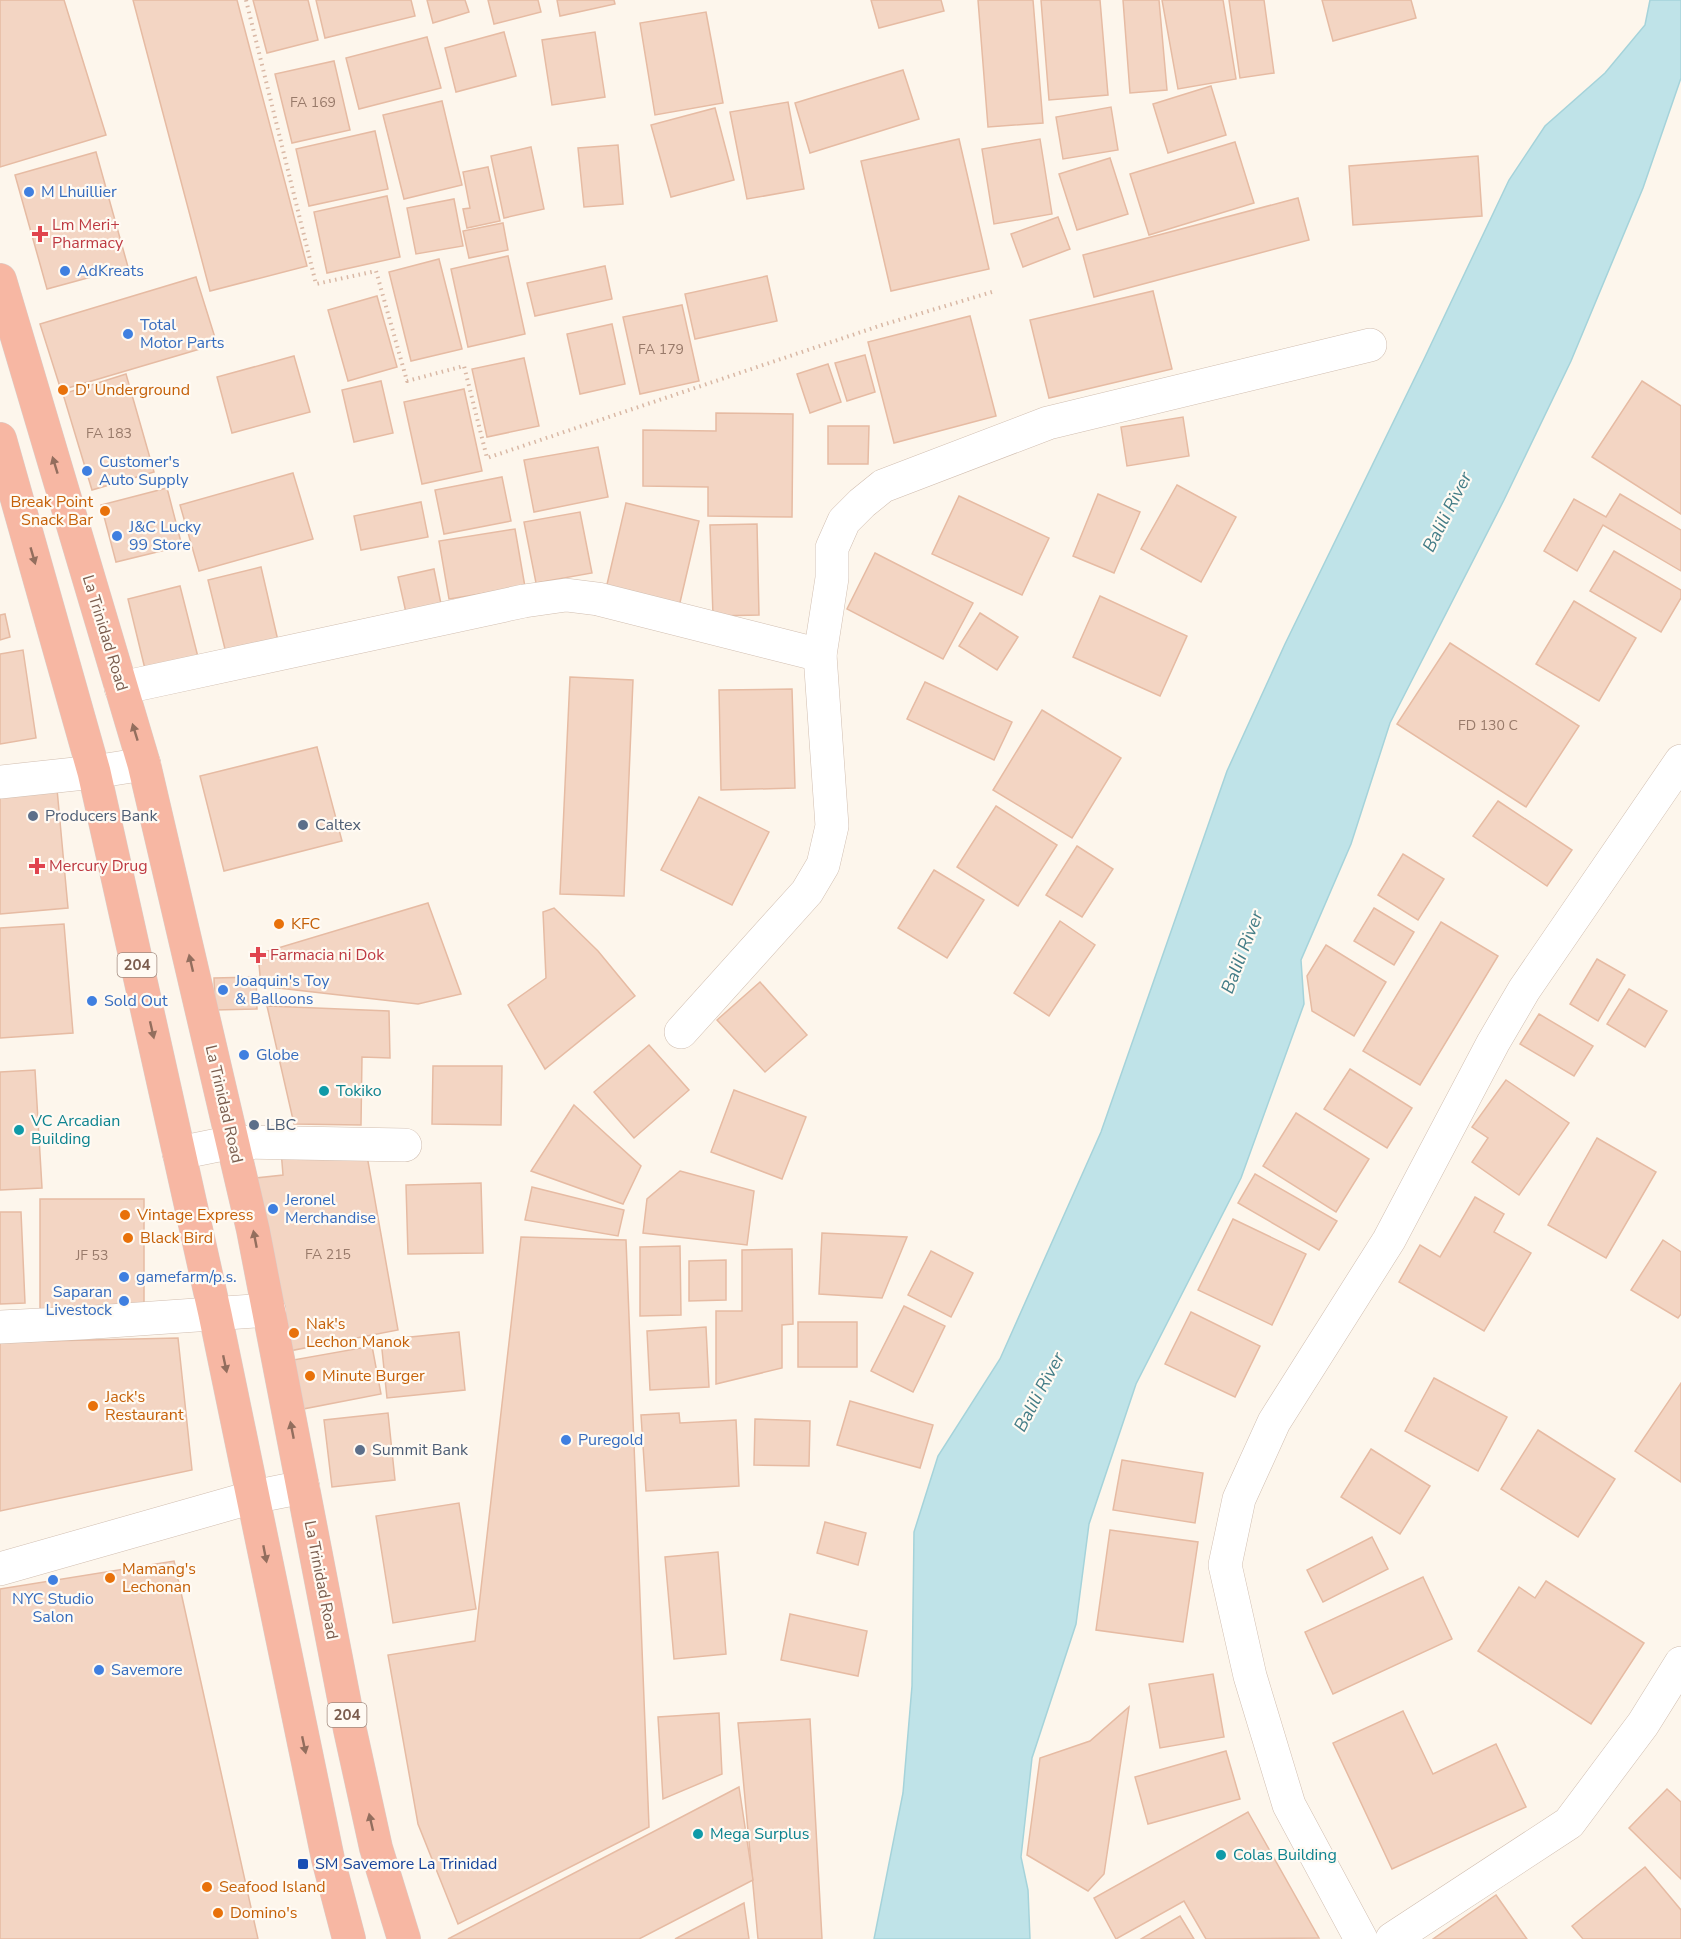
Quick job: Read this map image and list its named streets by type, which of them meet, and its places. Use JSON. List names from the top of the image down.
{
  "streets": {
    "highway": ["La Trinidad Road", "204"]
  },
  "water": ["Balili River"],
  "places": {
    "other": [
      "M Lhuillier",
      "AdKreats",
      "Total Motor Parts",
      "D' Underground",
      "Customer's Auto Supply",
      "Break Point Snack Bar",
      "J&C Lucky 99 Store",
      "Producers Bank",
      "Caltex",
      "KFC",
      "Joaquin's Toy & Balloons",
      "Sold Out",
      "Globe",
      "Tokiko",
      "LBC",
      "VC Arcadian Building",
      "Jeronel Merchandise",
      "Vintage Express",
      "Black Bird",
      "gamefarm/p.s.",
      "Saparan Livestock",
      "Nak's Lechon Manok",
      "Minute Burger",
      "Jack's Restaurant",
      "Puregold",
      "Summit Bank",
      "Mamang's Lechonan",
      "NYC Studio Salon",
      "Savemore",
      "Mega Surplus",
      "Colas Building",
      "Seafood Island",
      "Domino's"
    ],
    "health": ["Lm Meri+ Pharmacy", "Mercury Drug", "Farmacia ni Dok"],
    "transit": ["SM Savemore La Trinidad"]
  },
  "house_numbers": [
    "FA 169",
    "FA 179",
    "FA 183",
    "FD 130 C",
    "FA 215",
    "JF 53"
  ]
}
